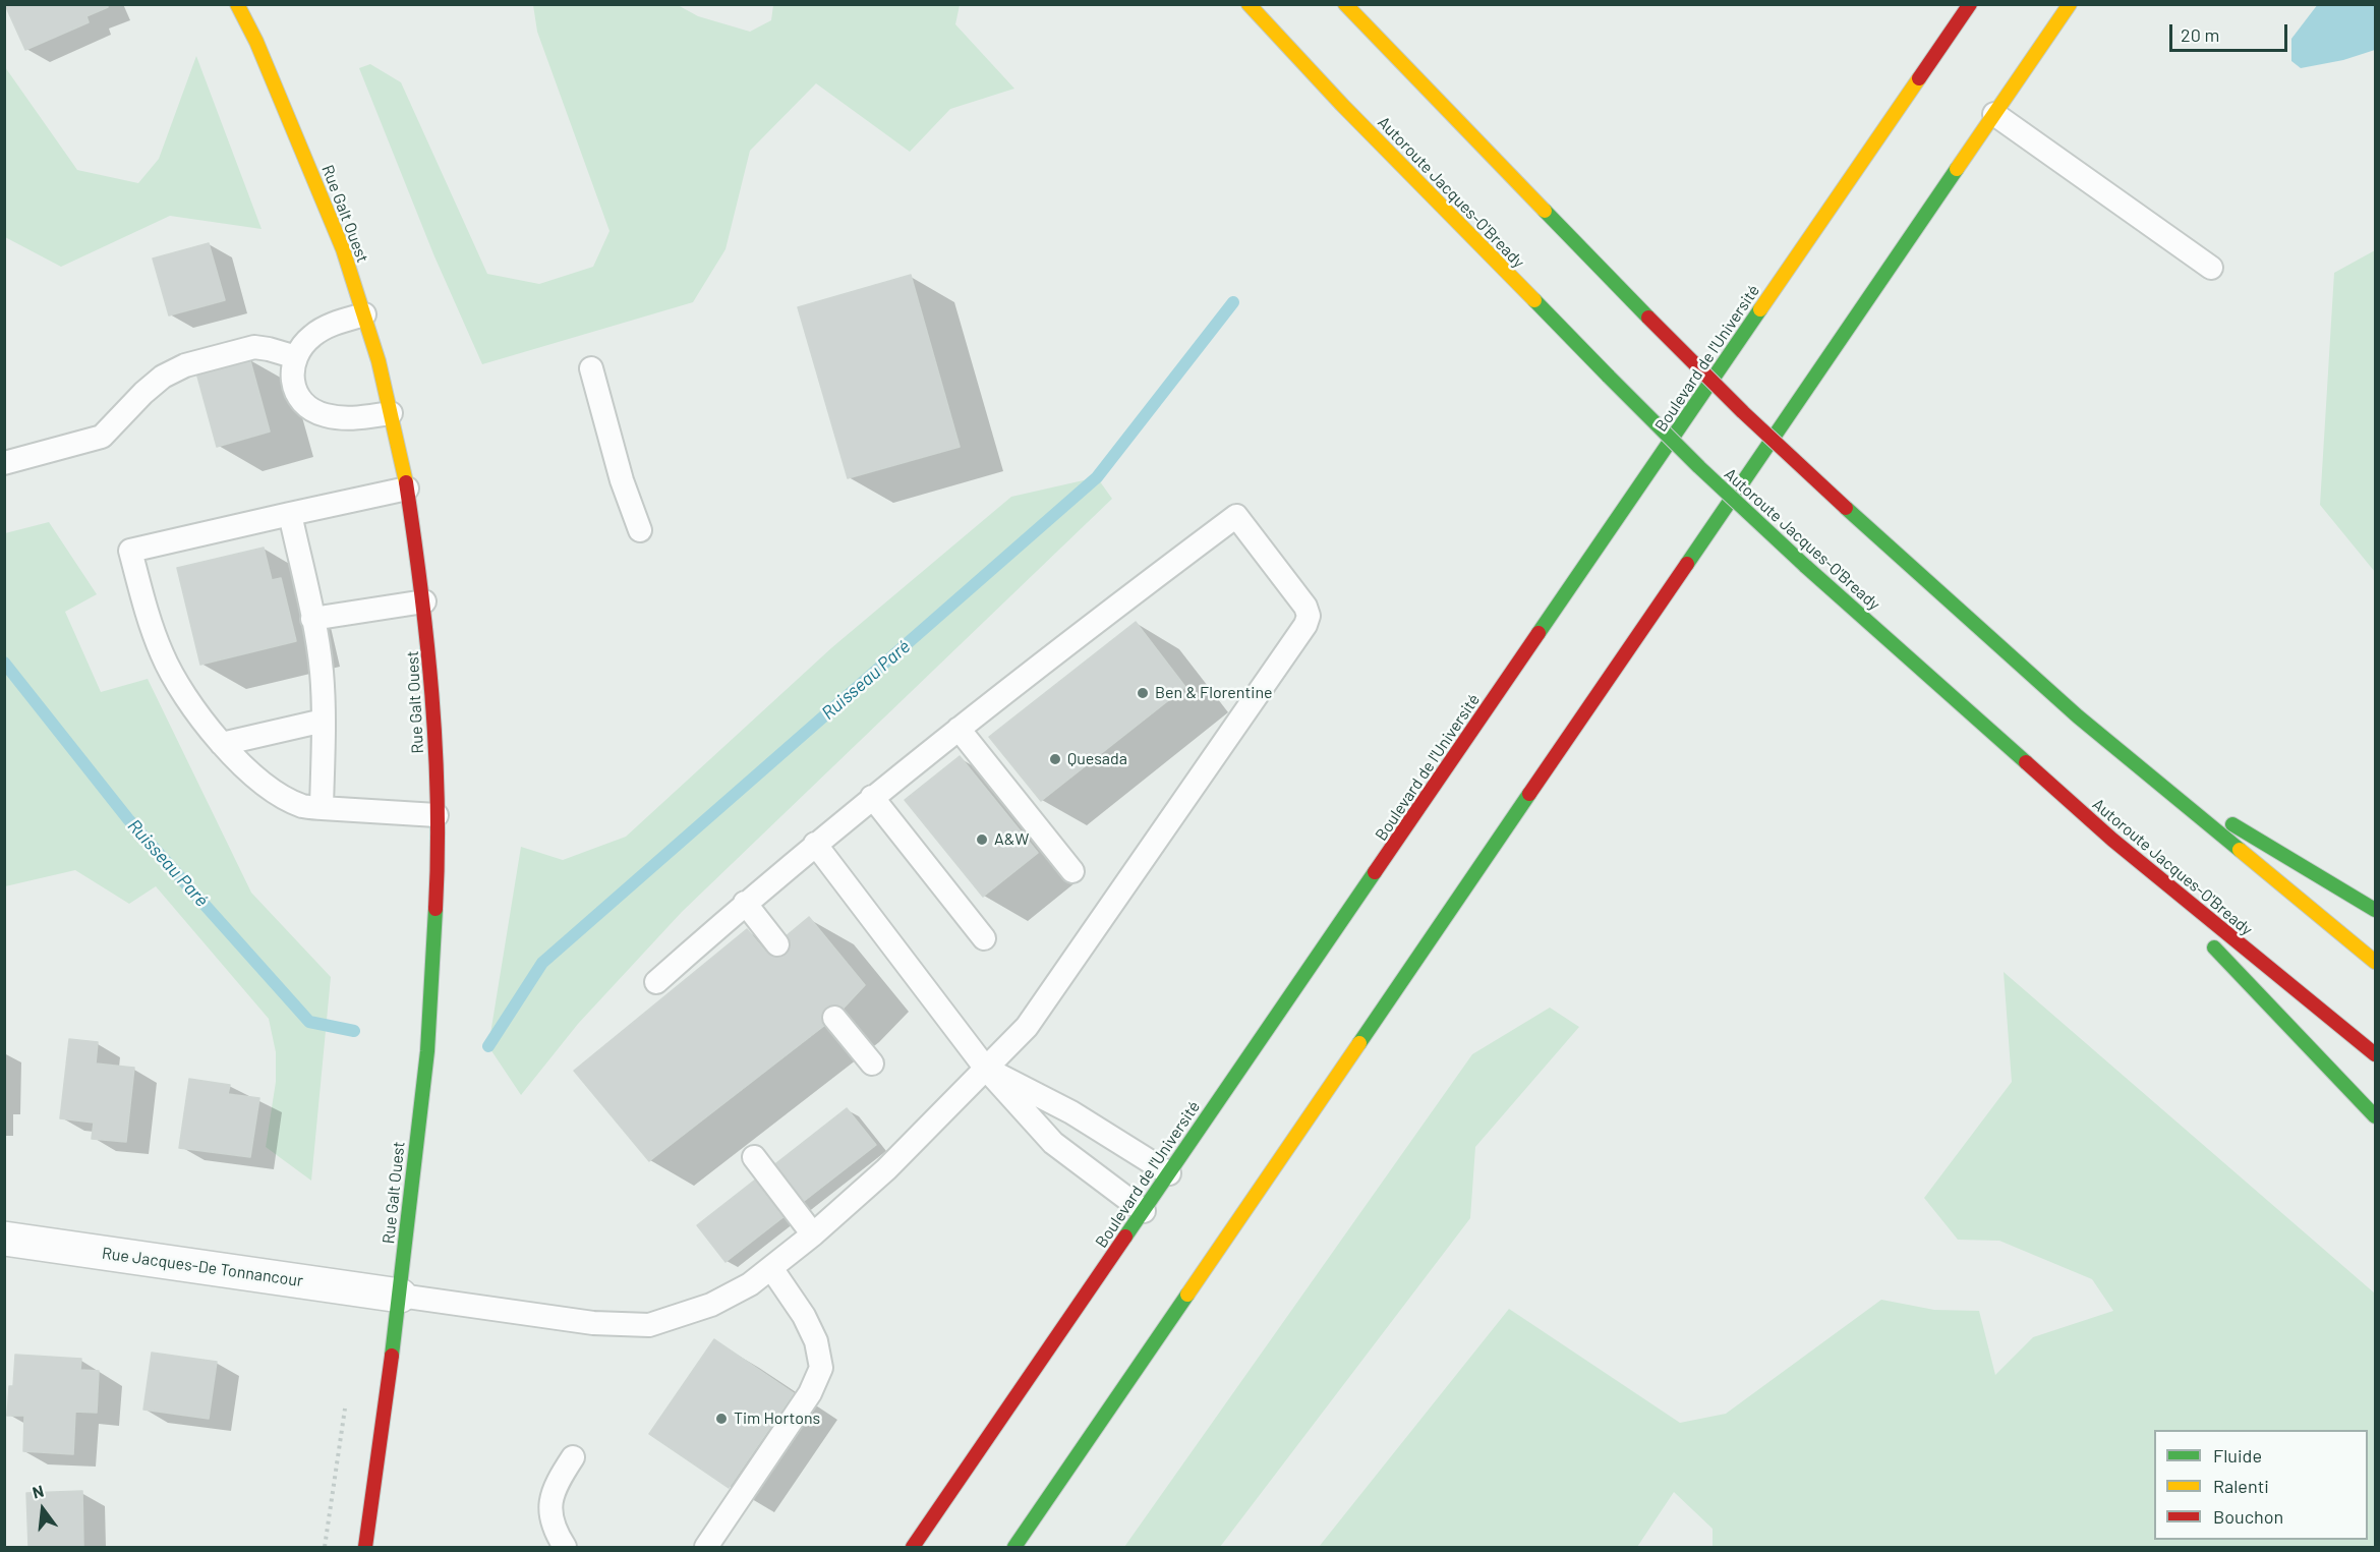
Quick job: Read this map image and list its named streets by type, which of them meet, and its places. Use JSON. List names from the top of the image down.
{
  "streets": {
    "main road": ["Autoroute Jacques-O'Bready", "Rue Galt Ouest", "Boulevard de l'Université"],
    "street": ["Rue Jacques-De Tonnancour"]
  },
  "crossings": [
    ["Rue Galt Ouest", "Rue Jacques-De Tonnancour"]
  ],
  "water": ["Ruisseau Paré"],
  "places": [
    "Ben & Florentine",
    "Quesada",
    "A&W",
    "Tim Hortons"
  ],
  "legend": ["Fluide", "Ralenti", "Bouchon"],
  "scale_bar": "20 m",
  "north": "top"
}
